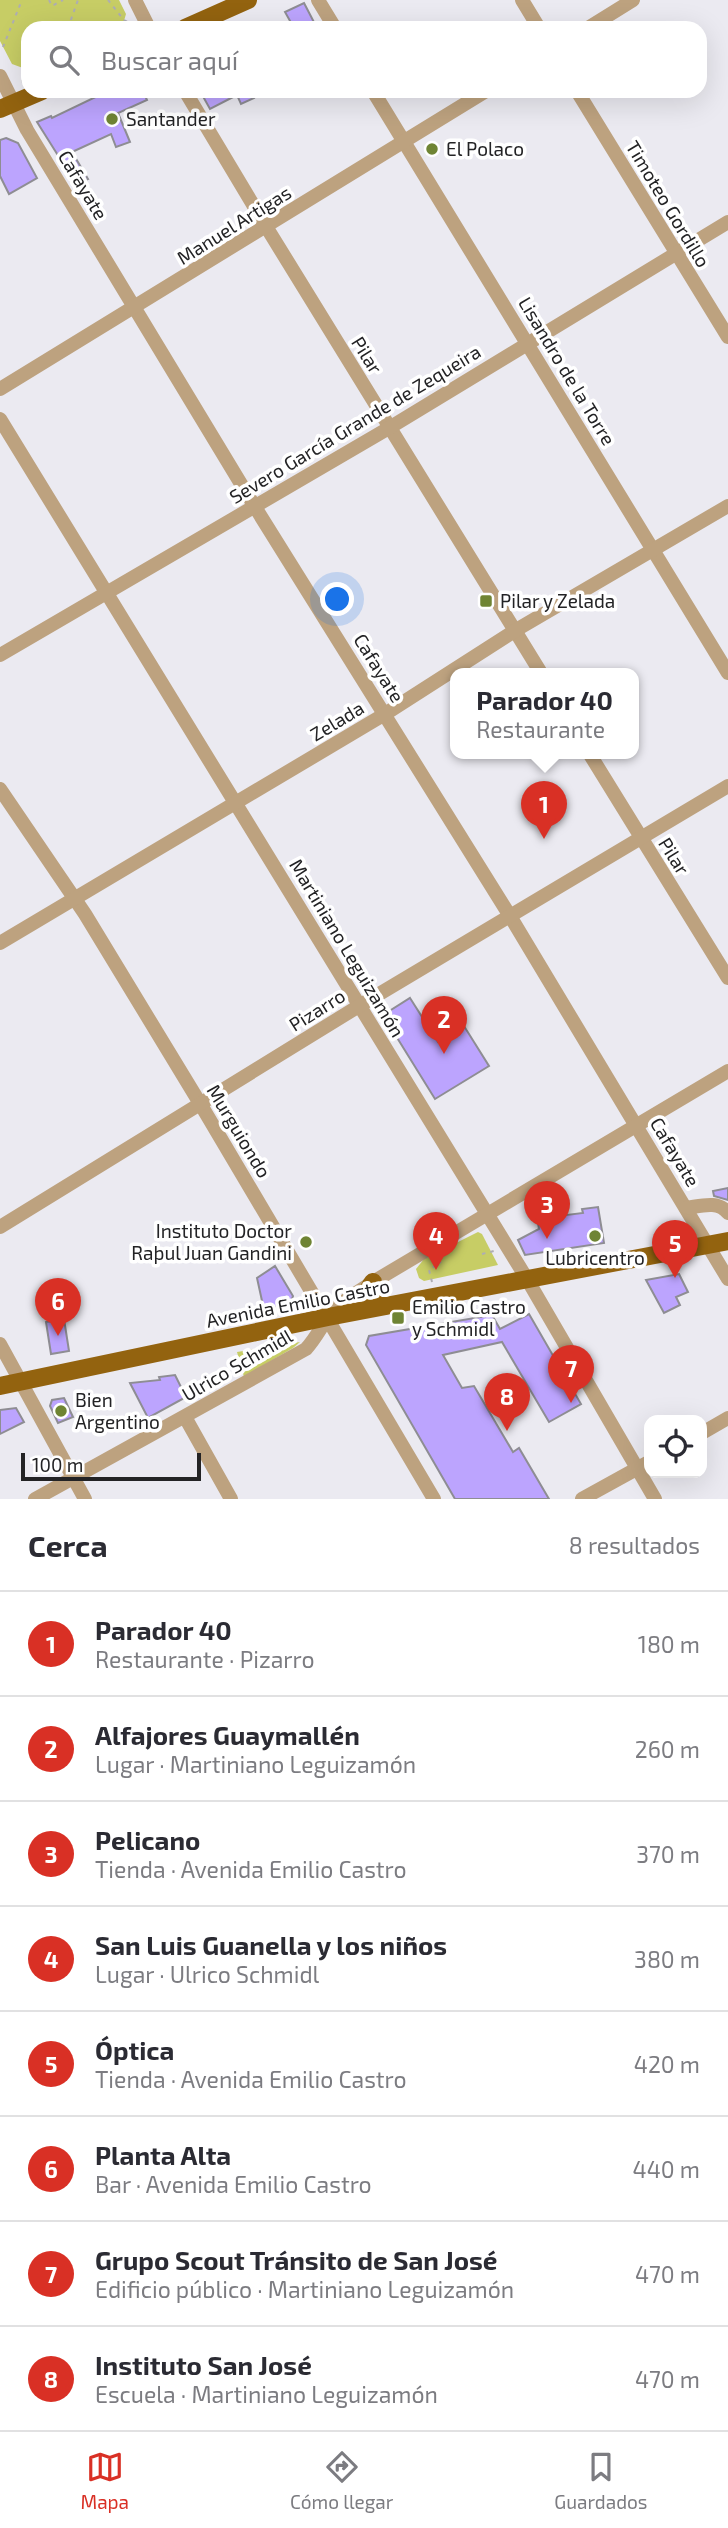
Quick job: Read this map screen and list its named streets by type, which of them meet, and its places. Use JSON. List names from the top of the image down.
{
  "streets": {
    "main road": ["Avenida Emilio Castro"],
    "street": [
      "Cafayate",
      "Timoteo Gordillo",
      "Manuel Artigas",
      "Pilar",
      "Lisandro de la Torre",
      "Severo García Grande de Zequeira",
      "Zelada",
      "Martiniano Leguizamón",
      "Pizarro",
      "Murguiondo",
      "Ulrico Schmidl"
    ]
  },
  "crossings": [
    ["Cafayate", "Manuel Artigas"],
    ["Cafayate", "Severo García Grande de Zequeira"],
    ["Cafayate", "Zelada"],
    ["Cafayate", "Pizarro"],
    ["Cafayate", "Avenida Emilio Castro"],
    ["Cafayate", "Ulrico Schmidl"],
    ["Timoteo Gordillo", "Severo García Grande de Zequeira"],
    ["Manuel Artigas", "Pilar"],
    ["Manuel Artigas", "Lisandro de la Torre"],
    ["Pilar", "Severo García Grande de Zequeira"],
    ["Pilar", "Zelada"],
    ["Pilar", "Pizarro"],
    ["Lisandro de la Torre", "Severo García Grande de Zequeira"],
    ["Lisandro de la Torre", "Zelada"],
    ["Severo García Grande de Zequeira", "Martiniano Leguizamón"],
    ["Zelada", "Martiniano Leguizamón"],
    ["Zelada", "Murguiondo"],
    ["Martiniano Leguizamón", "Pizarro"],
    ["Martiniano Leguizamón", "Avenida Emilio Castro"],
    ["Martiniano Leguizamón", "Ulrico Schmidl"],
    ["Pizarro", "Murguiondo"],
    ["Murguiondo", "Avenida Emilio Castro"],
    ["Murguiondo", "Ulrico Schmidl"],
    ["Avenida Emilio Castro", "Ulrico Schmidl"]
  ],
  "places": {
    "other": [
      "Santander",
      "El Polaco",
      "Lubricentro",
      "Instituto Doctor Raþul Juan Gandini",
      "Bien Argentino"
    ],
    "transit": ["Pilar y Zelada", "Emilio Castro y Schmidl"]
  },
  "scale_bar": "100 m",
  "page": {
    "search": "Buscar aquí",
    "popup": ["Parador 40", "Restaurante"],
    "pins": [
      "1",
      "2",
      "3",
      "4",
      "5",
      "6",
      "7",
      "8"
    ],
    "scale": "100 m",
    "heading": ["Cerca", "8 resultados"],
    "list": [
      {
        "mark": "1",
        "name": "Parador 40",
        "note": "Restaurante · Pizarro",
        "value": "180 m"
      },
      {
        "mark": "2",
        "name": "Alfajores Guaymallén",
        "note": "Lugar · Martiniano Leguizamón",
        "value": "260 m"
      },
      {
        "mark": "3",
        "name": "Pelicano",
        "note": "Tienda · Avenida Emilio Castro",
        "value": "370 m"
      },
      {
        "mark": "4",
        "name": "San Luis Guanella y los niños",
        "note": "Lugar · Ulrico Schmidl",
        "value": "380 m"
      },
      {
        "mark": "5",
        "name": "Óptica",
        "note": "Tienda · Avenida Emilio Castro",
        "value": "420 m"
      },
      {
        "mark": "6",
        "name": "Planta Alta",
        "note": "Bar · Avenida Emilio Castro",
        "value": "440 m"
      },
      {
        "mark": "7",
        "name": "Grupo Scout Tránsito de San José",
        "note": "Edificio público · Martiniano Leguizamón",
        "value": "470 m"
      },
      {
        "mark": "8",
        "name": "Instituto San José",
        "note": "Escuela · Martiniano Leguizamón",
        "value": "470 m"
      }
    ],
    "nav": ["Mapa", "Cómo llegar", "Guardados"]
  }
}
